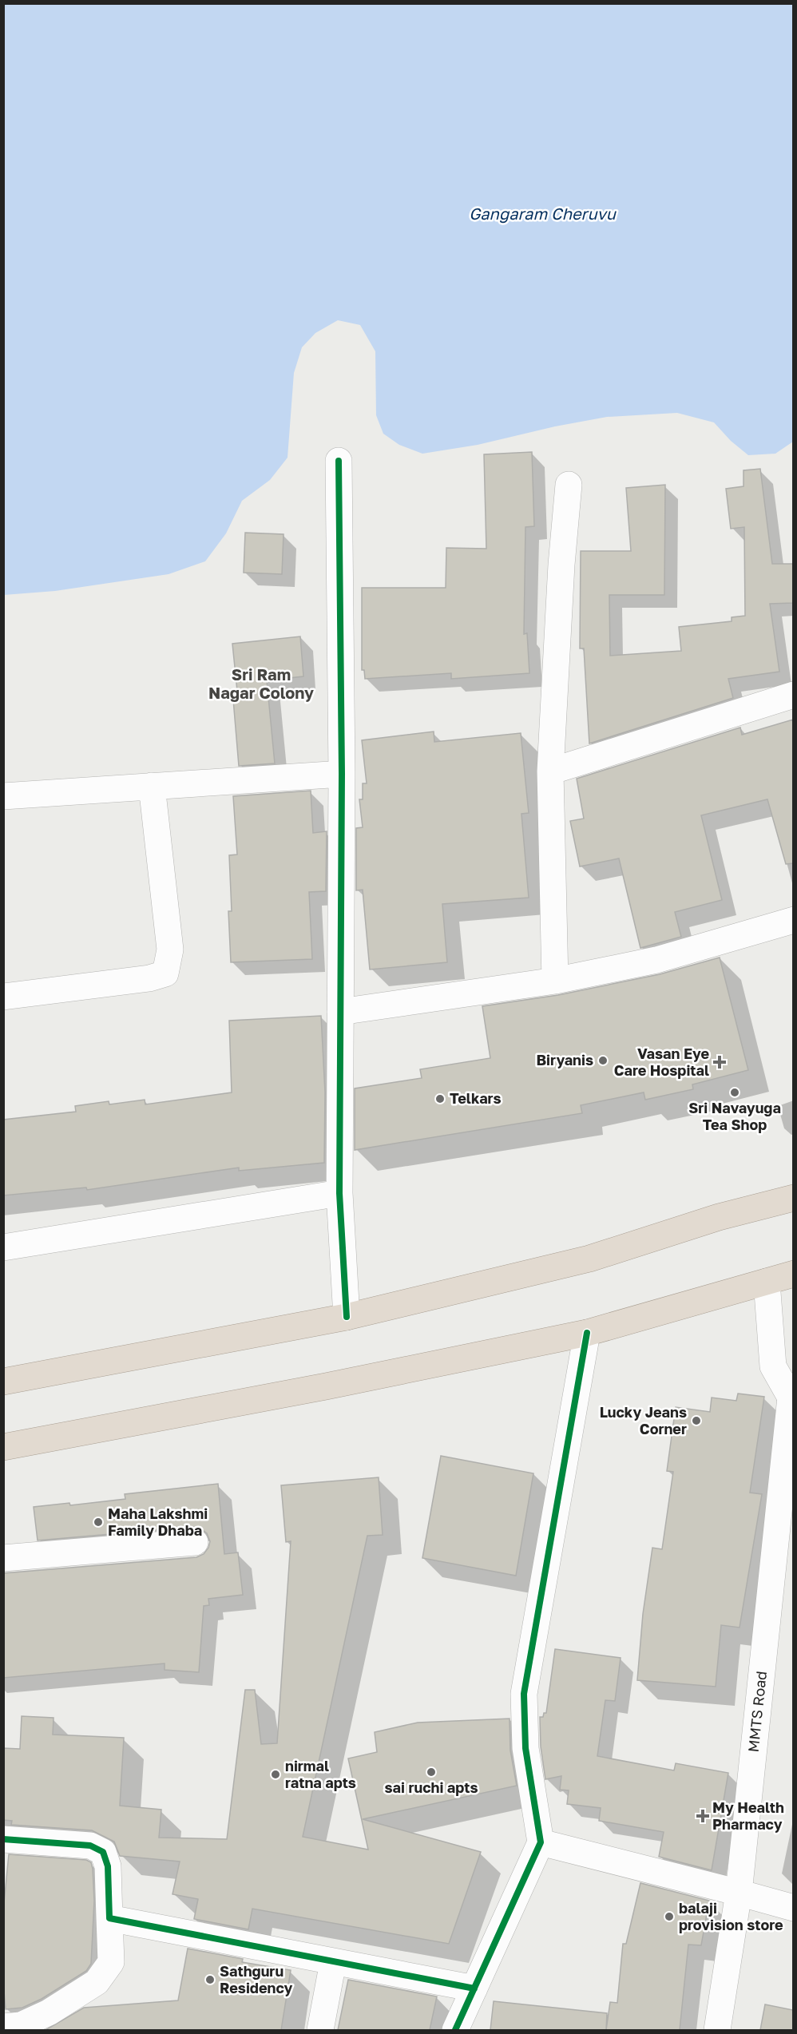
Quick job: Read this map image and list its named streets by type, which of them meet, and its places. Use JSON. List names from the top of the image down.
{
  "streets": {
    "street": ["MMTS Road"]
  },
  "districts": ["Sri Ram Nagar Colony"],
  "water": ["Gangaram Cheruvu"],
  "places": {
    "other": [
      "Biryanis",
      "Sri Navayuga Tea Shop",
      "Telkars",
      "Lucky Jeans Corner",
      "Maha Lakshmi Family Dhaba",
      "sai ruchi apts",
      "nirmal ratna apts",
      "balaji provision store",
      "Sathguru Residency"
    ],
    "health": ["Vasan Eye Care Hospital", "My Health Pharmacy"]
  }
}
